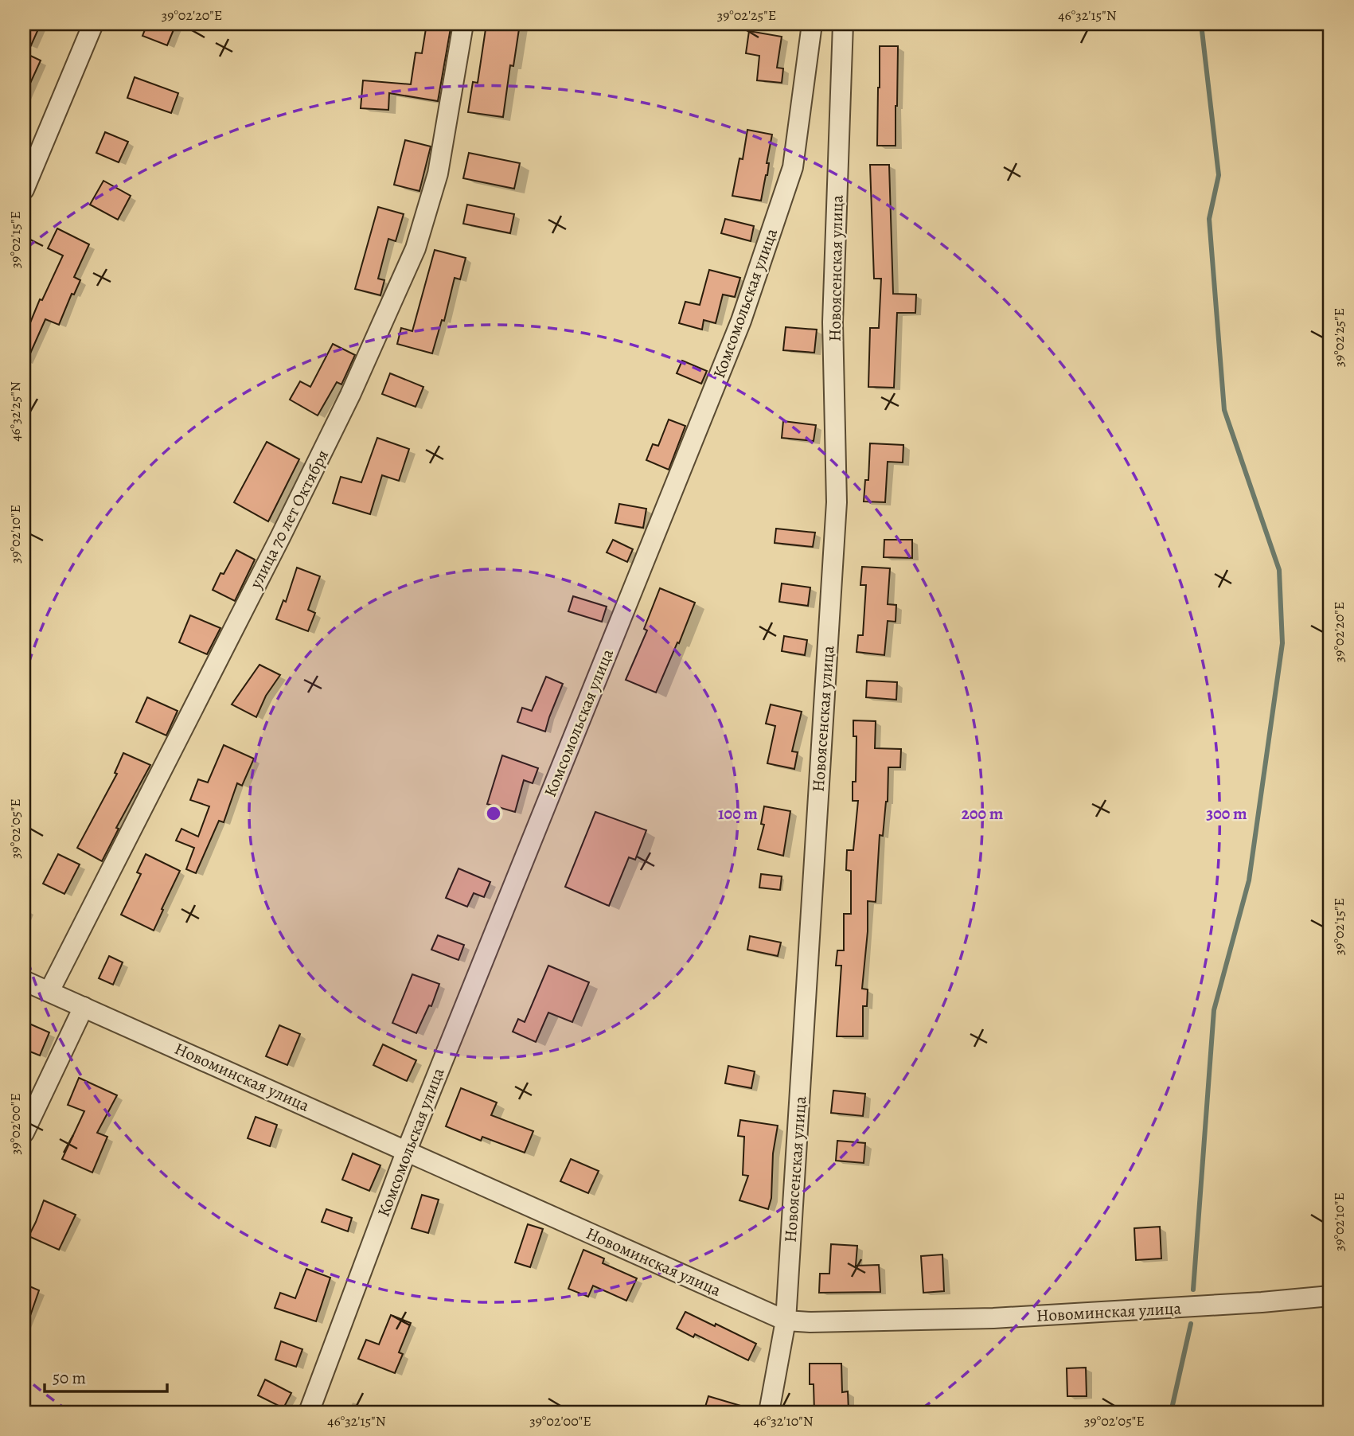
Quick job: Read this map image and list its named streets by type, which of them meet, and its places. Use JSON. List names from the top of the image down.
{
  "streets": {
    "street": [
      "Новоясенская улица",
      "Комсомольская улица",
      "улица 70 лет Октября",
      "Новоминская улица"
    ]
  },
  "crossings": [
    ["Новоясенская улица", "Новоминская улица"],
    ["Комсомольская улица", "Новоминская улица"],
    ["улица 70 лет Октября", "Новоминская улица"]
  ],
  "scale_bar": "50 m",
  "coordinates": [
    "39°02'20\"E",
    "39°02'25\"E",
    "46°32'15\"N",
    "39°02'15\"E",
    "46°32'25\"N",
    "39°02'10\"E",
    "39°02'05\"E",
    "39°02'00\"E",
    "46°32'10\"N"
  ],
  "rings": ["100 m", "200 m", "300 m"]
}
